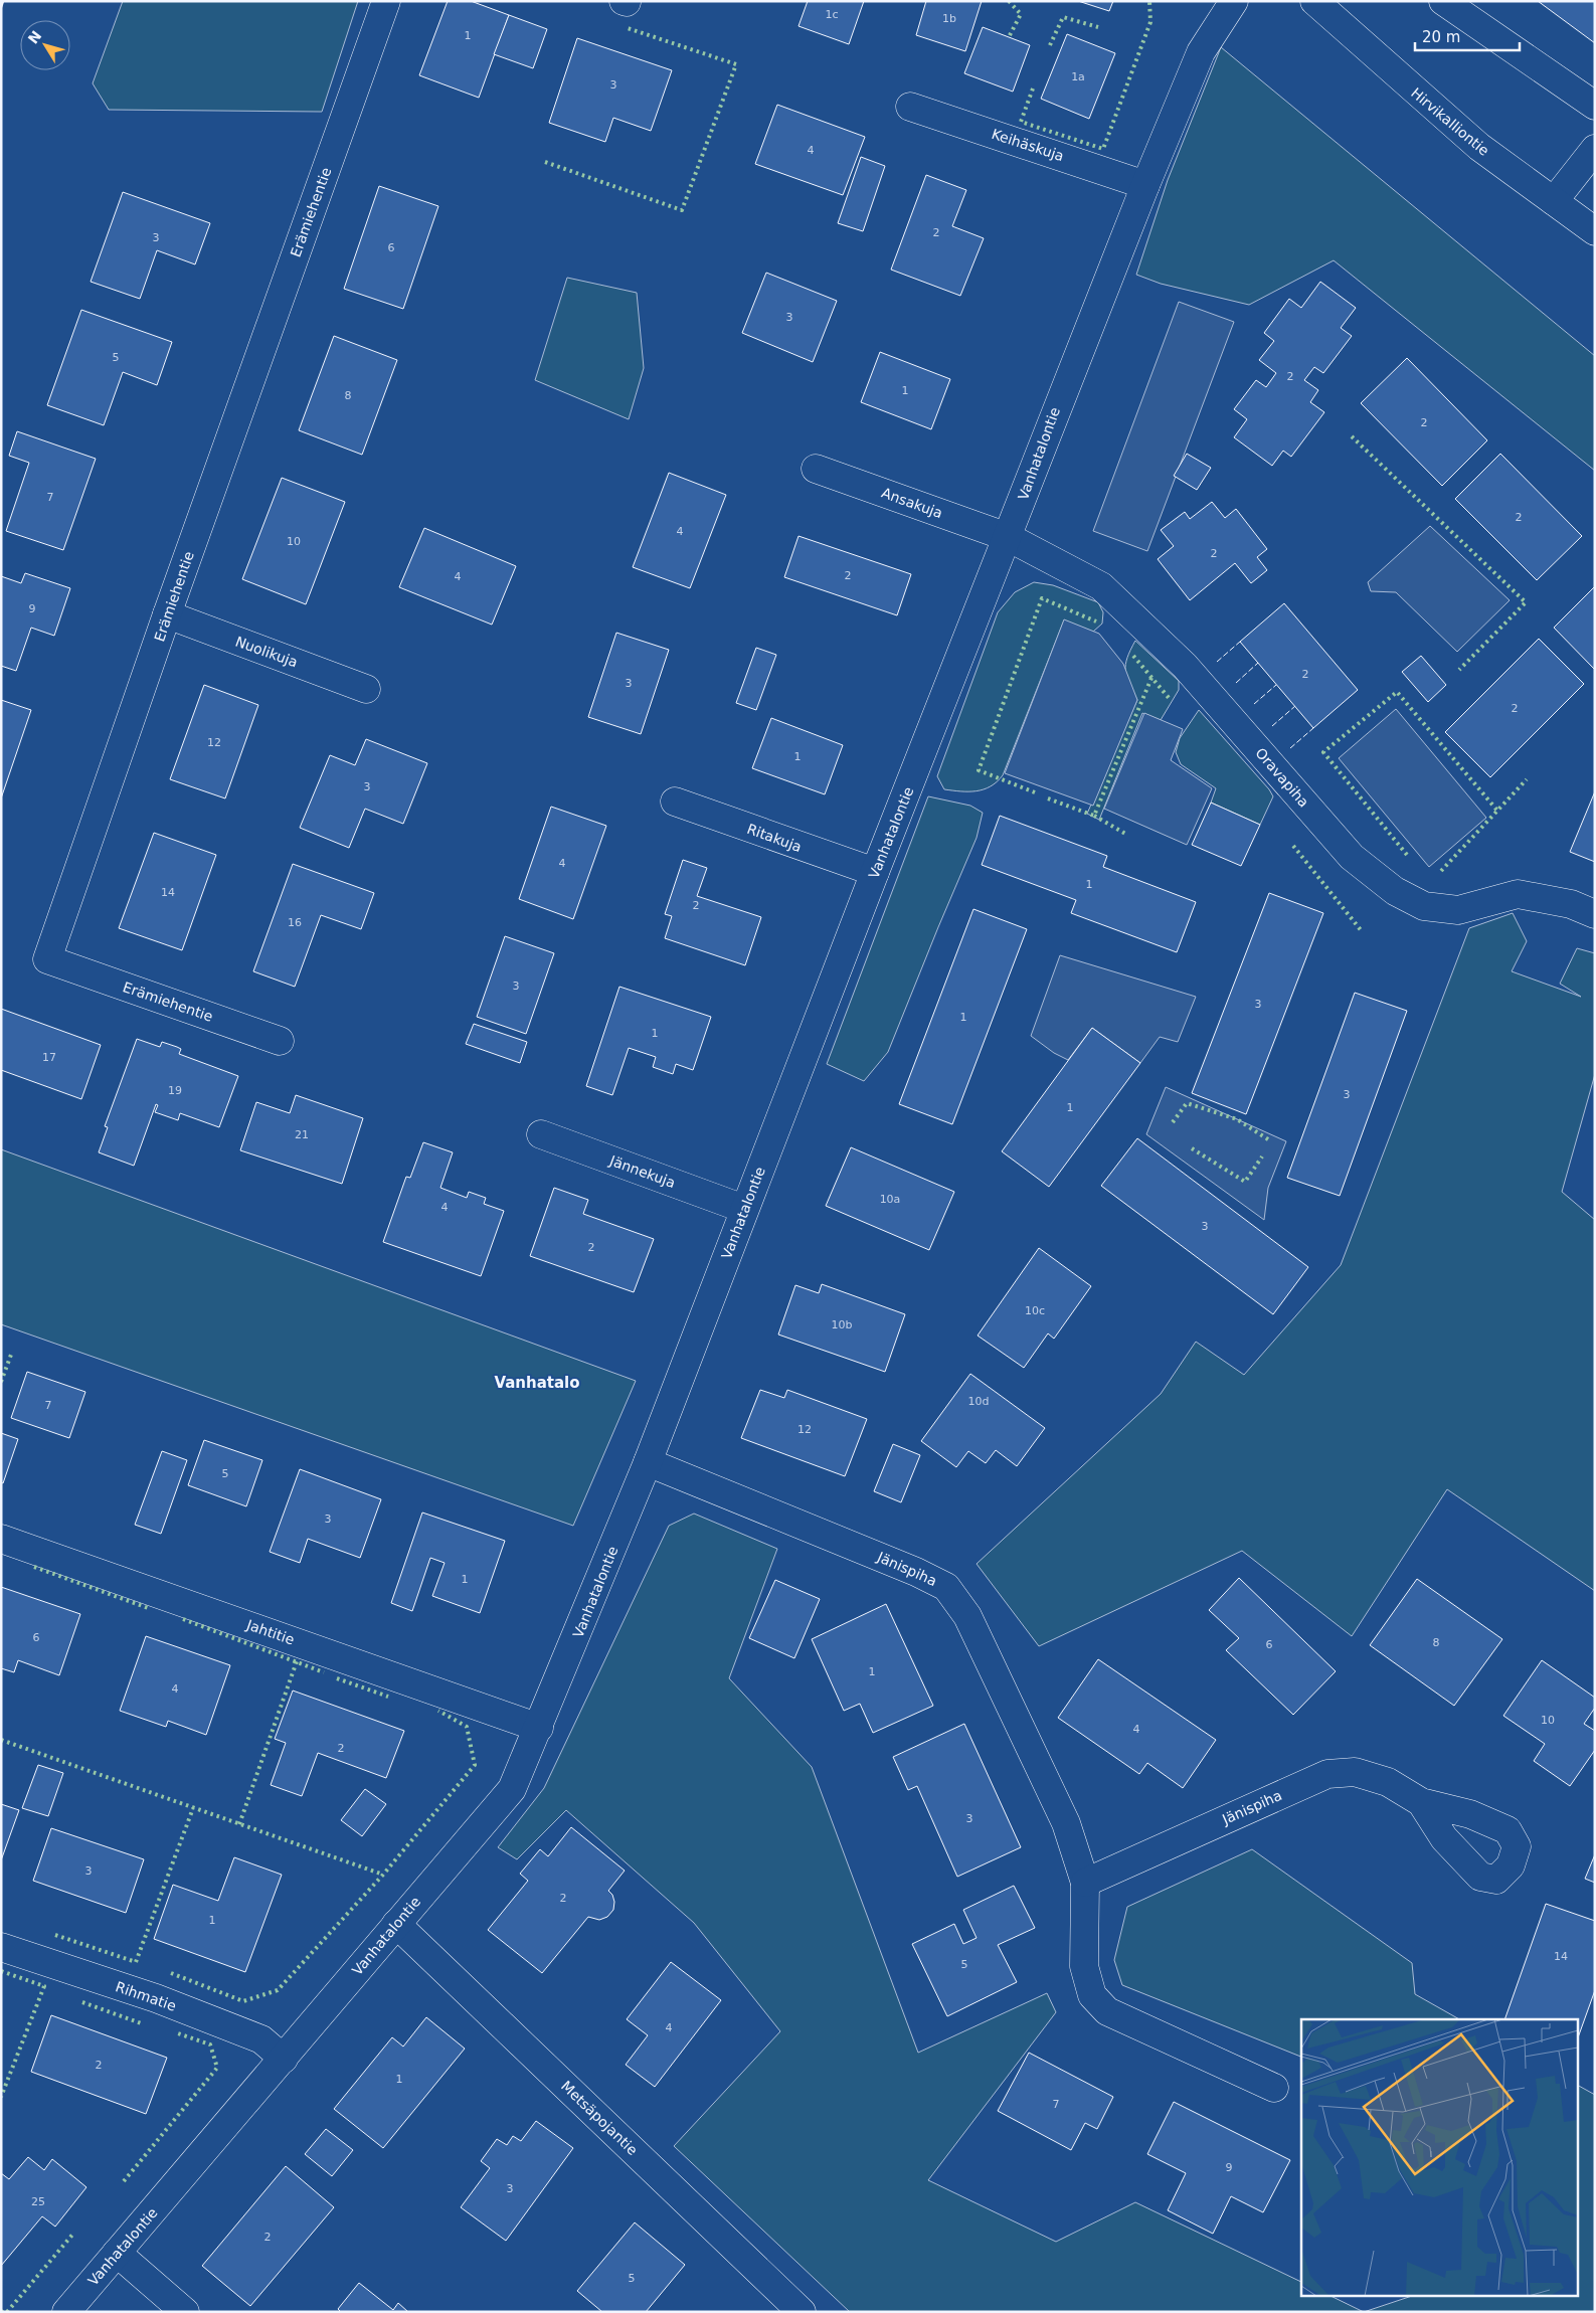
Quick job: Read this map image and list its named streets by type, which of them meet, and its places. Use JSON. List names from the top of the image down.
{
  "streets": {
    "street": [
      "Hirvikalliontie",
      "Keihäskuja",
      "Erämiehentie",
      "Vanhatalontie",
      "Ansakuja",
      "Nuolikuja",
      "Oravapiha",
      "Ritakuja",
      "Jännekuja",
      "Jänispiha",
      "Jahtitie",
      "Rihmatie",
      "Metsäpojantie"
    ]
  },
  "crossings": [
    ["Keihäskuja", "Vanhatalontie"],
    ["Erämiehentie", "Nuolikuja"],
    ["Vanhatalontie", "Ansakuja"],
    ["Vanhatalontie", "Oravapiha"],
    ["Vanhatalontie", "Ritakuja"],
    ["Vanhatalontie", "Jännekuja"],
    ["Vanhatalontie", "Jänispiha"],
    ["Vanhatalontie", "Jahtitie"],
    ["Vanhatalontie", "Rihmatie"],
    ["Vanhatalontie", "Metsäpojantie"],
    ["Ansakuja", "Oravapiha"]
  ],
  "districts": ["Vanhatalo"],
  "house_numbers": [
    "1c",
    "1b",
    "1",
    "1a",
    "3",
    "4",
    "2",
    "3",
    "6",
    "3",
    "5",
    "2",
    "1",
    "8",
    "2",
    "7",
    "2",
    "4",
    "10",
    "2",
    "2",
    "4",
    "9",
    "2",
    "3",
    "2",
    "12",
    "1",
    "3",
    "4",
    "1",
    "14",
    "2",
    "16",
    "3",
    "3",
    "1",
    "1",
    "17",
    "19",
    "3",
    "1",
    "21",
    "10a",
    "4",
    "3",
    "2",
    "10c",
    "10b",
    "10d",
    "7",
    "12",
    "5",
    "3",
    "1",
    "6",
    "8",
    "6",
    "1",
    "4",
    "10",
    "4",
    "2",
    "3",
    "3",
    "2",
    "1",
    "14",
    "5",
    "4",
    "2",
    "1",
    "7",
    "9",
    "3",
    "25",
    "2",
    "5"
  ],
  "scale_bar": "20 m",
  "north": "top left"
}
